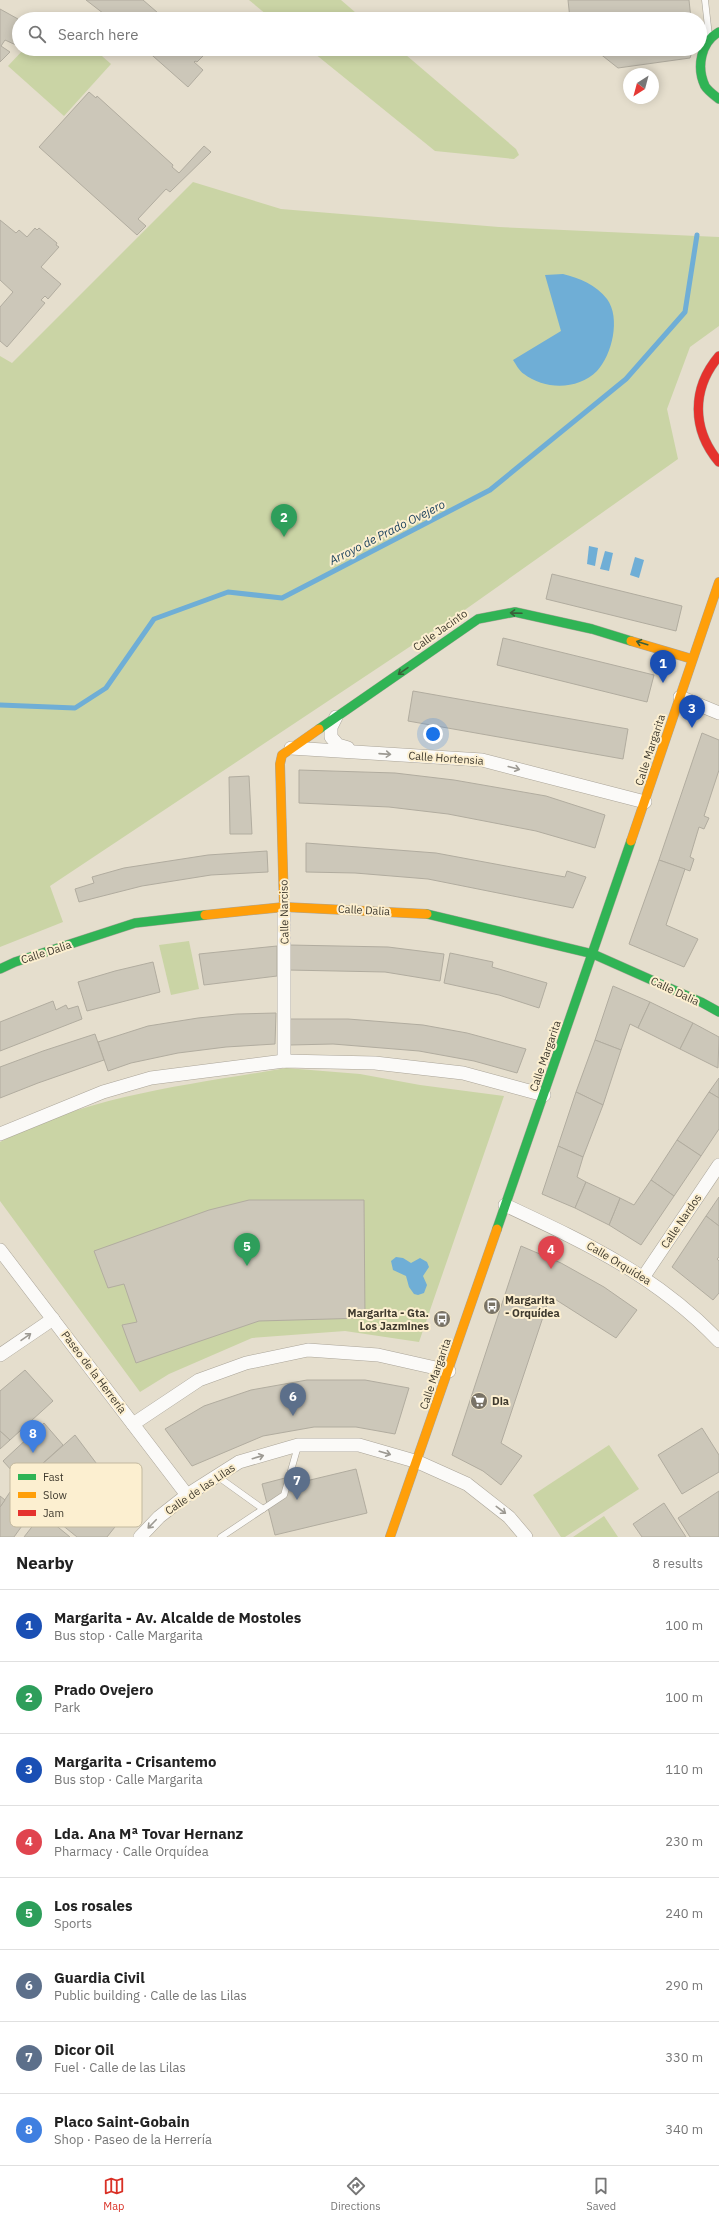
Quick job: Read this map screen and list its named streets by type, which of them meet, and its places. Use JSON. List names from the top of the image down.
{
  "streets": {
    "street": [
      "Calle Jacinto",
      "Calle Margarita",
      "Calle Hortensia",
      "Calle Dalia",
      "Calle Narciso",
      "Calle Nardos",
      "Calle Orquídea",
      "Paseo de la Herrería",
      "Calle de las Lilas"
    ]
  },
  "crossings": [
    ["Calle Jacinto", "Calle Margarita"],
    ["Calle Jacinto", "Calle Hortensia"],
    ["Calle Jacinto", "Calle Narciso"],
    ["Calle Margarita", "Calle Hortensia"],
    ["Calle Margarita", "Calle Dalia"],
    ["Calle Margarita", "Calle Orquídea"],
    ["Calle Margarita", "Calle de las Lilas"],
    ["Calle Dalia", "Calle Narciso"],
    ["Calle Nardos", "Calle Orquídea"],
    ["Paseo de la Herrería", "Calle de las Lilas"]
  ],
  "one_way": ["Calle Jacinto", "Calle Hortensia"],
  "water": ["Arroyo de Prado Ovejero"],
  "places": {
    "bus stop": ["Margarita - Orquídea", "Margarita - Gta. Los Jazmines"],
    "supermarket": ["Dia"]
  },
  "legend": ["Fast", "Slow", "Jam"],
  "north": "bottom left",
  "page": {
    "search": "Search here",
    "pins": [
      "2",
      "1",
      "3",
      "5",
      "4",
      "6",
      "8",
      "7"
    ],
    "heading": ["Nearby", "8 results"],
    "list": [
      {
        "mark": "1",
        "name": "Margarita - Av. Alcalde de Mostoles",
        "note": "Bus stop · Calle Margarita",
        "value": "100 m"
      },
      {
        "mark": "2",
        "name": "Prado Ovejero",
        "note": "Park",
        "value": "100 m"
      },
      {
        "mark": "3",
        "name": "Margarita - Crisantemo",
        "note": "Bus stop · Calle Margarita",
        "value": "110 m"
      },
      {
        "mark": "4",
        "name": "Lda. Ana Mª Tovar Hernanz",
        "note": "Pharmacy · Calle Orquídea",
        "value": "230 m"
      },
      {
        "mark": "5",
        "name": "Los rosales",
        "note": "Sports",
        "value": "240 m"
      },
      {
        "mark": "6",
        "name": "Guardia Civil",
        "note": "Public building · Calle de las Lilas",
        "value": "290 m"
      },
      {
        "mark": "7",
        "name": "Dicor Oil",
        "note": "Fuel · Calle de las Lilas",
        "value": "330 m"
      },
      {
        "mark": "8",
        "name": "Placo Saint-Gobain",
        "note": "Shop · Paseo de la Herrería",
        "value": "340 m"
      }
    ],
    "nav": ["Map", "Directions", "Saved"]
  }
}
